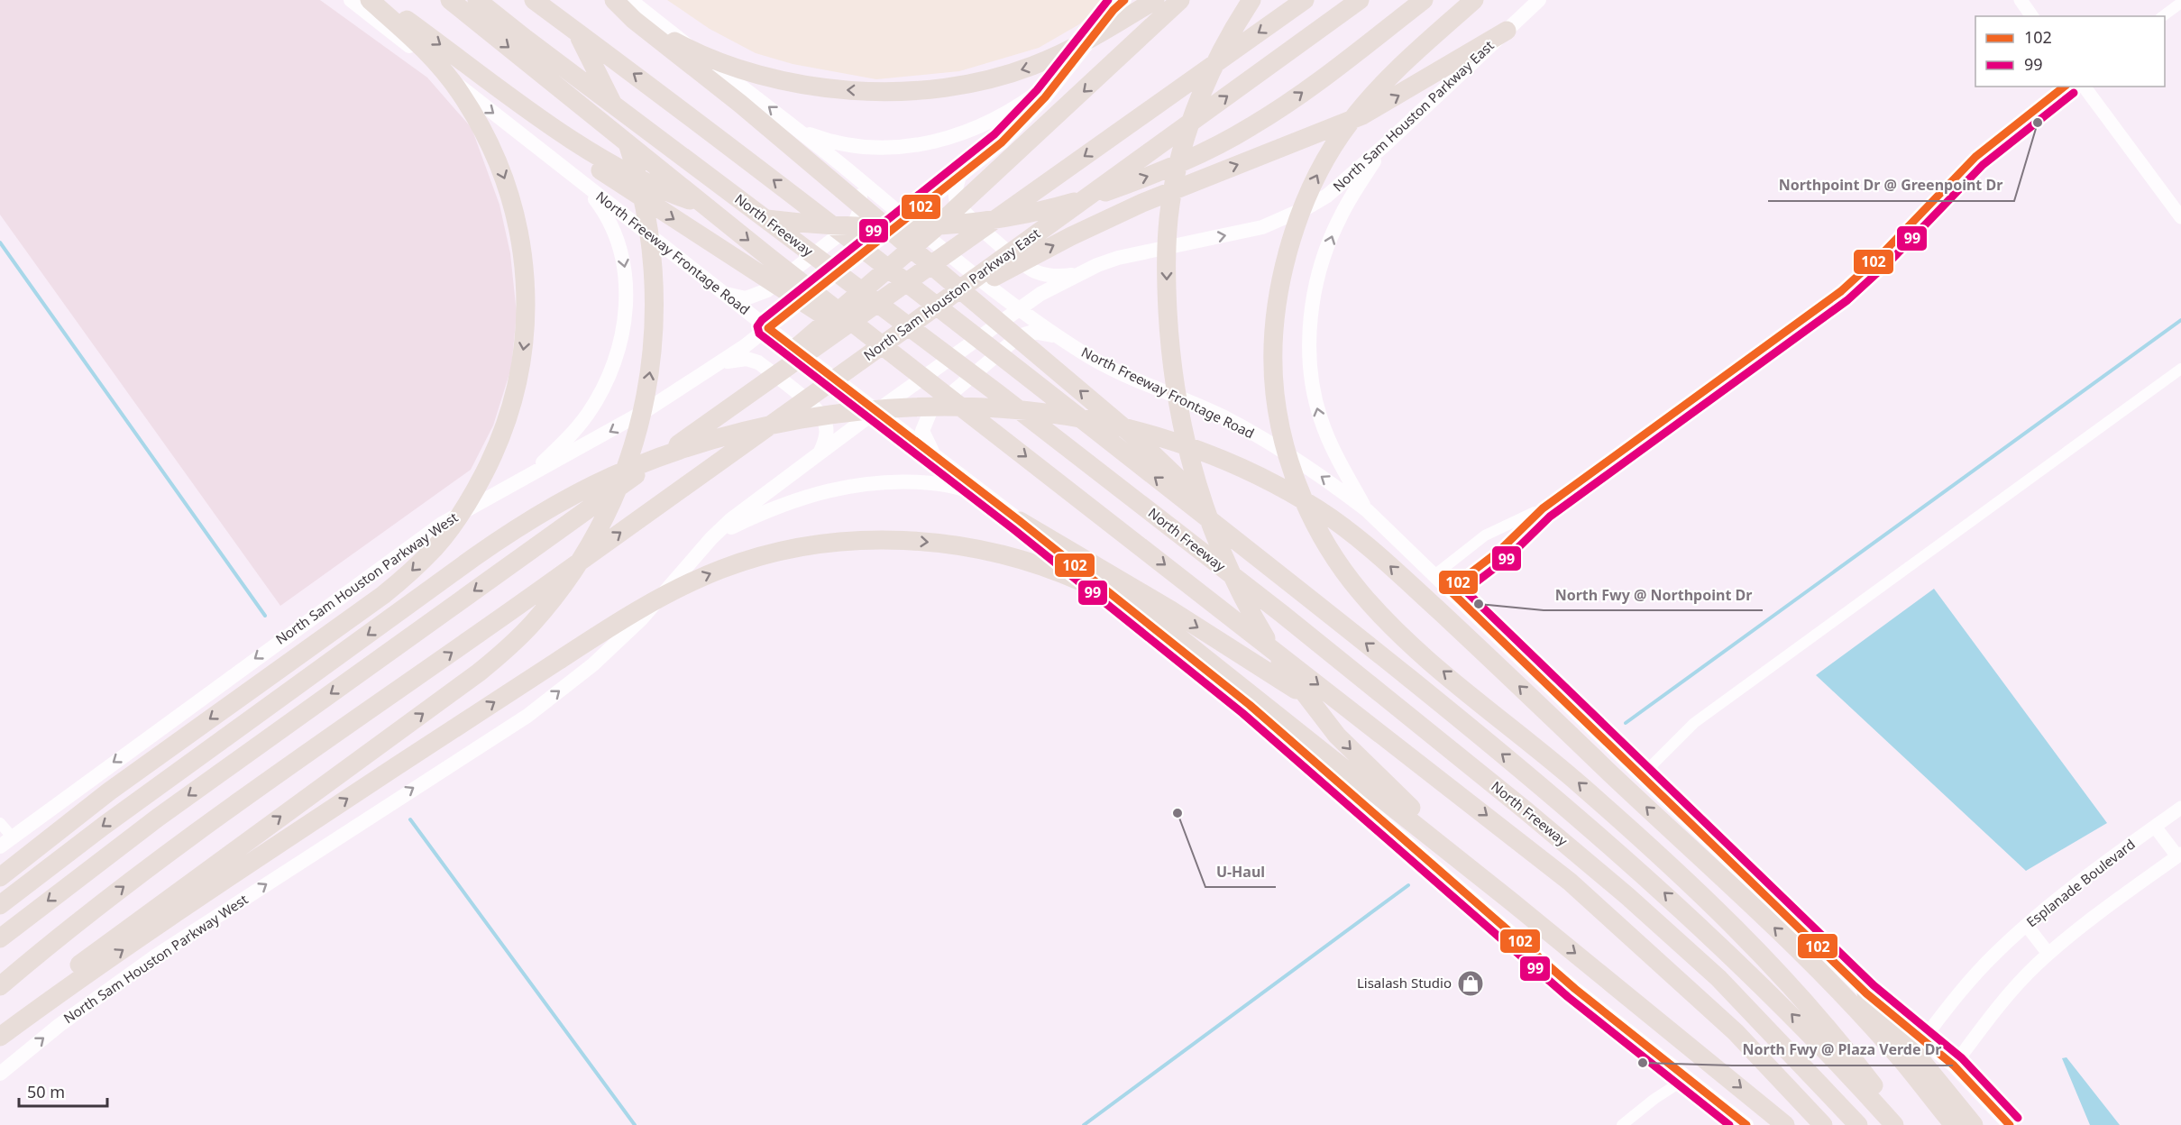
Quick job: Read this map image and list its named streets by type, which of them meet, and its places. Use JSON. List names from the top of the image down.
{
  "streets": {
    "highway": ["North Sam Houston Parkway East", "North Freeway"],
    "main road": ["North Freeway Frontage Road", "North Sam Houston Parkway West"],
    "street": ["Esplanade Boulevard"]
  },
  "crossings": [
    ["North Sam Houston Parkway East", "North Freeway Frontage Road"],
    ["North Sam Houston Parkway East", "North Sam Houston Parkway West"],
    ["North Freeway Frontage Road", "North Sam Houston Parkway West"],
    ["North Freeway Frontage Road", "Esplanade Boulevard"]
  ],
  "places": {
    "other": [
      "Northpoint Dr @ Greenpoint Dr",
      "North Fwy @ Northpoint Dr",
      "U-Haul",
      "North Fwy @ Plaza Verde Dr"
    ],
    "shop": ["Lisalash Studio"]
  },
  "lines": ["transit line 102", "transit line 99"],
  "legend": ["102", "99"],
  "scale_bar": "50 m"
}
